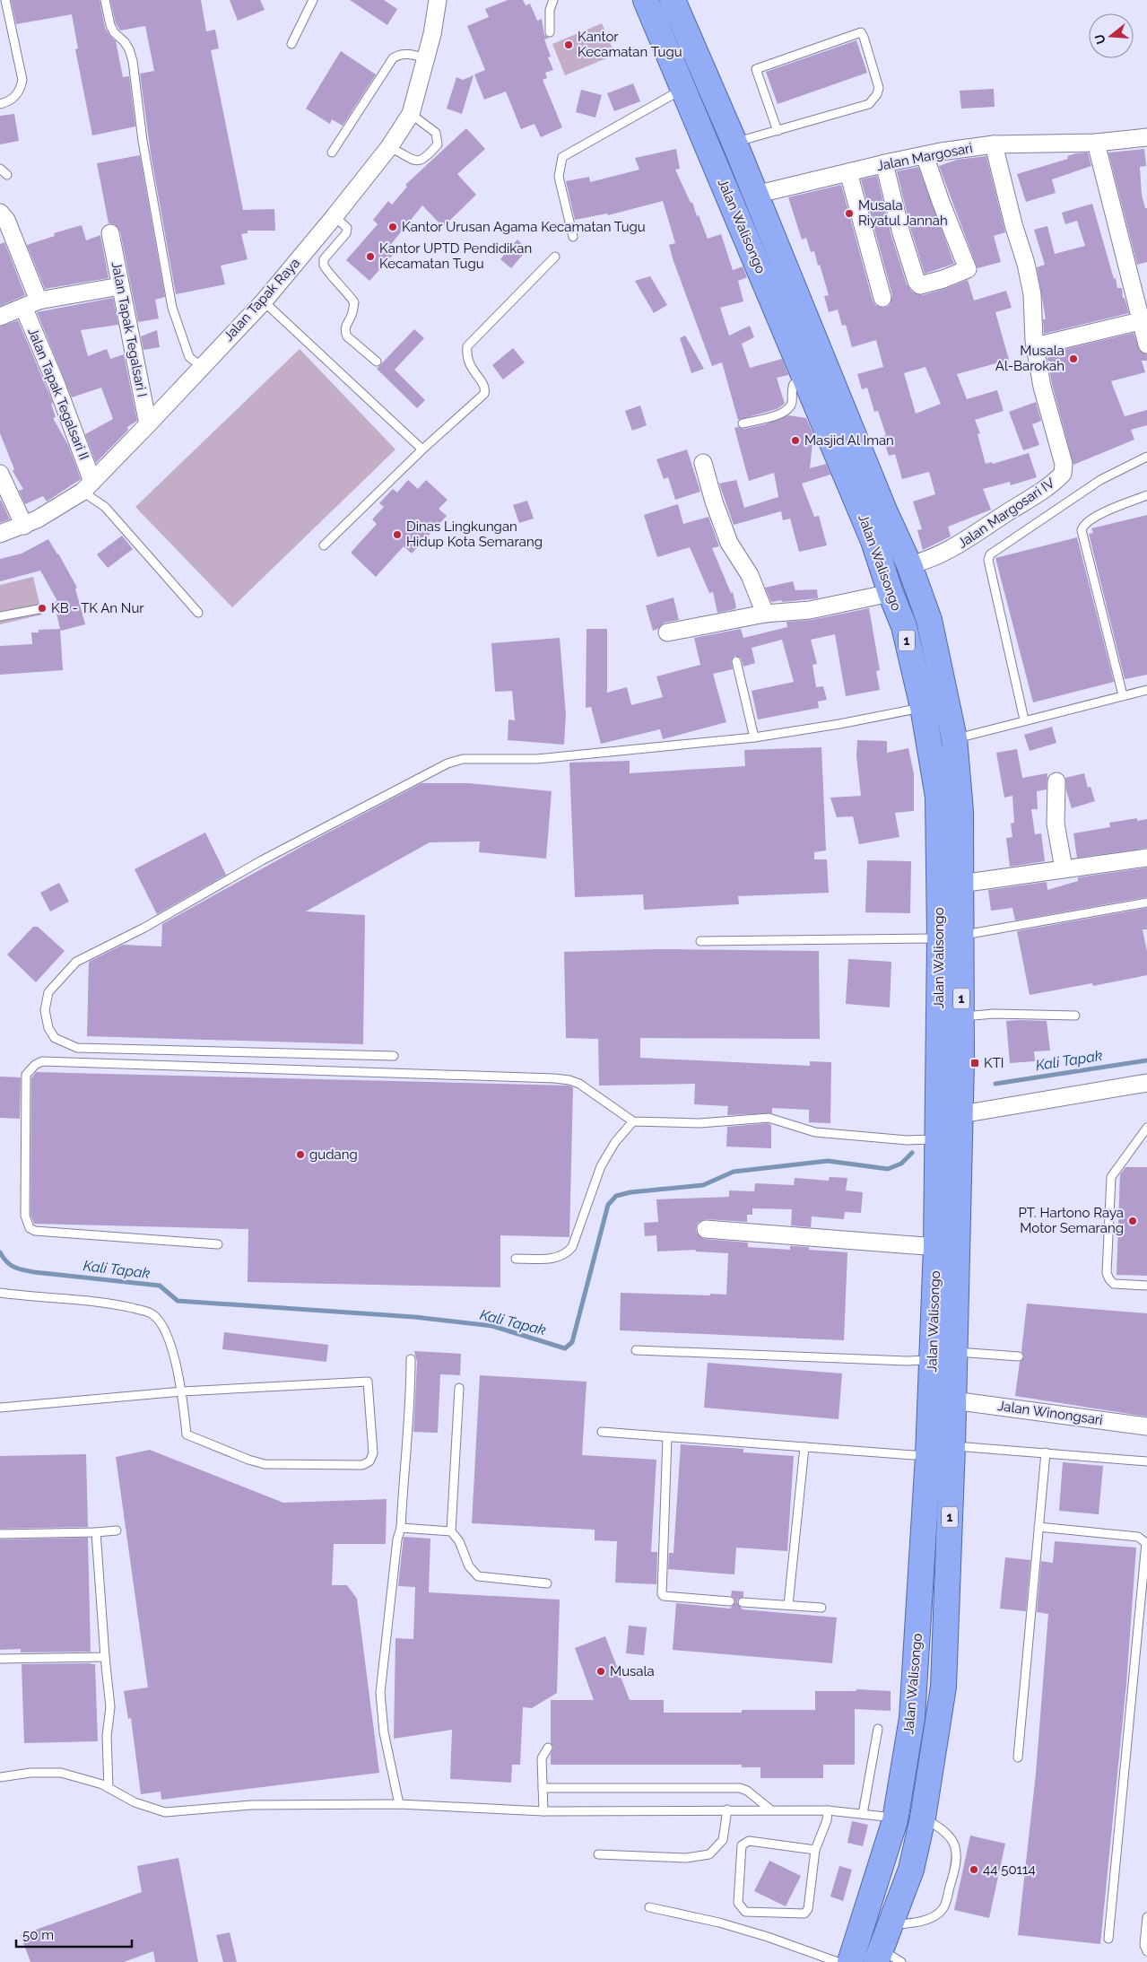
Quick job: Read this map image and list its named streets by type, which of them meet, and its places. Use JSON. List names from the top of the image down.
{
  "streets": {
    "highway": ["Jalan Walisongo", "1"],
    "street": [
      "Jalan Margosari",
      "Jalan Tapak Raya",
      "Jalan Tapak Tegalsari I",
      "Jalan Tapak Tegalsari II",
      "Jalan Margosari IV",
      "Jalan Winongsari"
    ]
  },
  "crossings": [
    ["Jalan Margosari", "Jalan Walisongo"],
    ["Jalan Margosari", "Jalan Margosari IV"],
    ["Jalan Walisongo", "Jalan Margosari IV"],
    ["Jalan Walisongo", "Jalan Winongsari"],
    ["Jalan Tapak Raya", "Jalan Tapak Tegalsari I"],
    ["Jalan Tapak Raya", "Jalan Tapak Tegalsari II"]
  ],
  "water": ["Kali Tapak"],
  "places": {
    "other": [
      "Kantor Kecamatan Tugu",
      "Musala Riyatul Jannah",
      "Kantor Urusan Agama Kecamatan Tugu",
      "Kantor UPTD Pendidikan Kecamatan Tugu",
      "Musala Al-Barokah",
      "Masjid Al Iman",
      "Dinas Lingkungan Hidup Kota Semarang",
      "KB - TK An Nur",
      "gudang",
      "PT. Hartono Raya Motor Semarang",
      "Musala",
      "44 50114"
    ],
    "transit": ["KTI"]
  },
  "scale_bar": "50 m",
  "north": "left"
}
